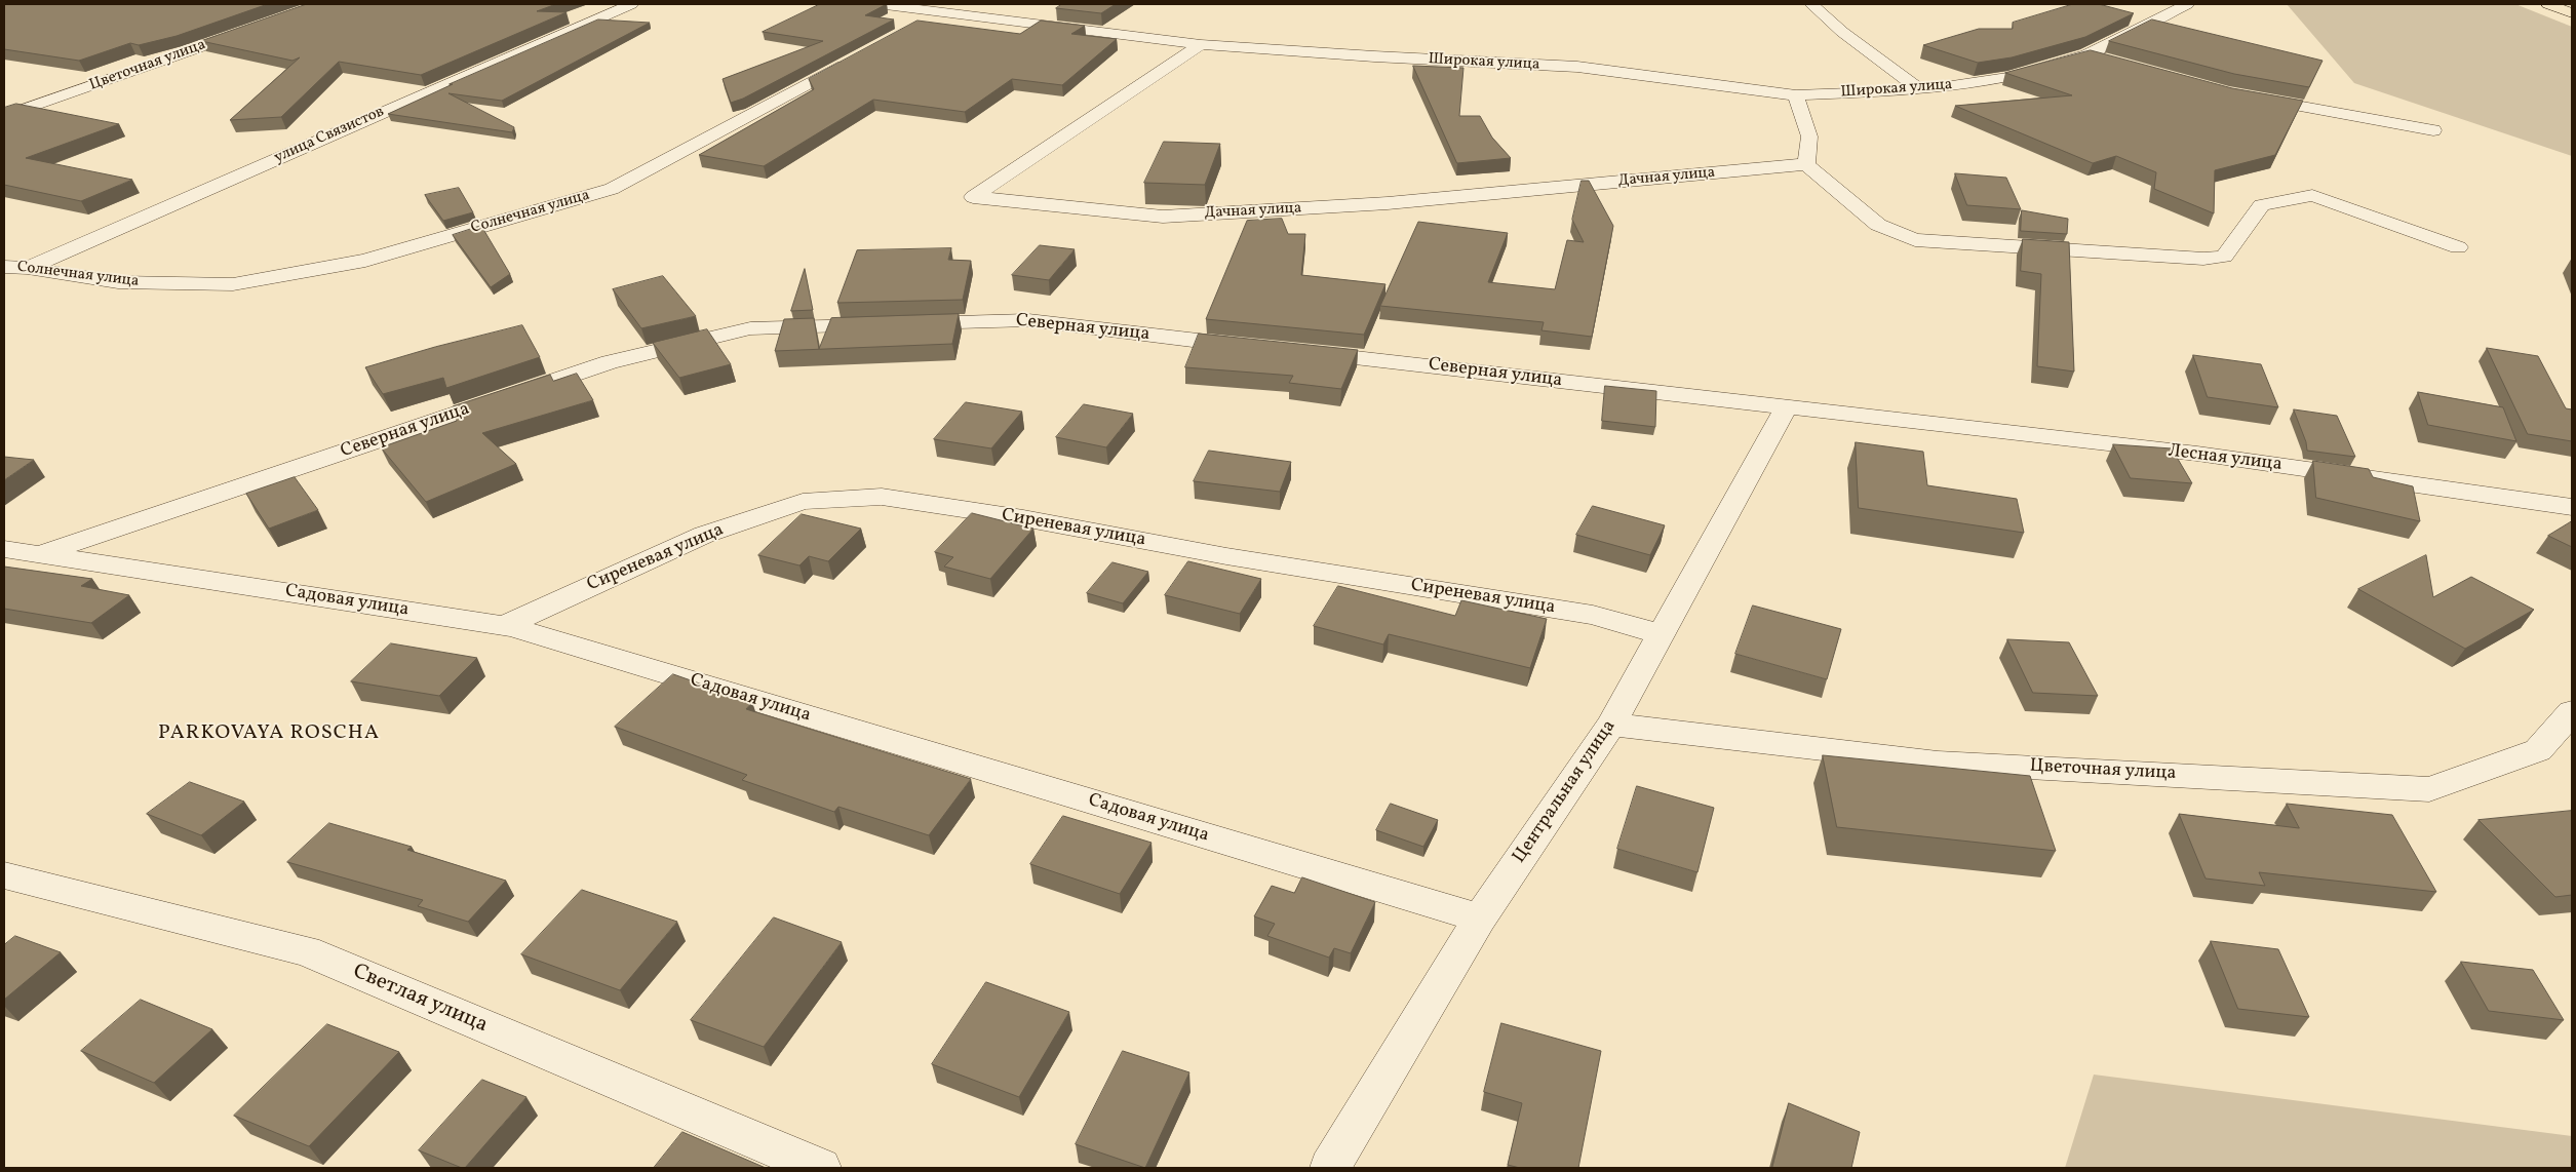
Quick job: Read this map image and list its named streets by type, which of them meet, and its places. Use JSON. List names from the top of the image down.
{
  "streets": {
    "street": [
      "Широкая улица",
      "Цветочная улица",
      "улица Связистов",
      "Дачная улица",
      "Солнечная улица",
      "Северная улица",
      "Лесная улица",
      "Сиреневая улица",
      "Садовая улица",
      "Центральная улица",
      "Светлая улица"
    ]
  },
  "crossings": [
    ["Широкая улица", "Дачная улица"],
    ["Цветочная улица", "Центральная улица"],
    ["улица Связистов", "Солнечная улица"],
    ["Северная улица", "Лесная улица"],
    ["Северная улица", "Садовая улица"],
    ["Северная улица", "Центральная улица"],
    ["Лесная улица", "Центральная улица"],
    ["Сиреневая улица", "Садовая улица"],
    ["Сиреневая улица", "Центральная улица"],
    ["Садовая улица", "Центральная улица"]
  ],
  "districts": ["PARKOVAYA ROSCHA"]
}
